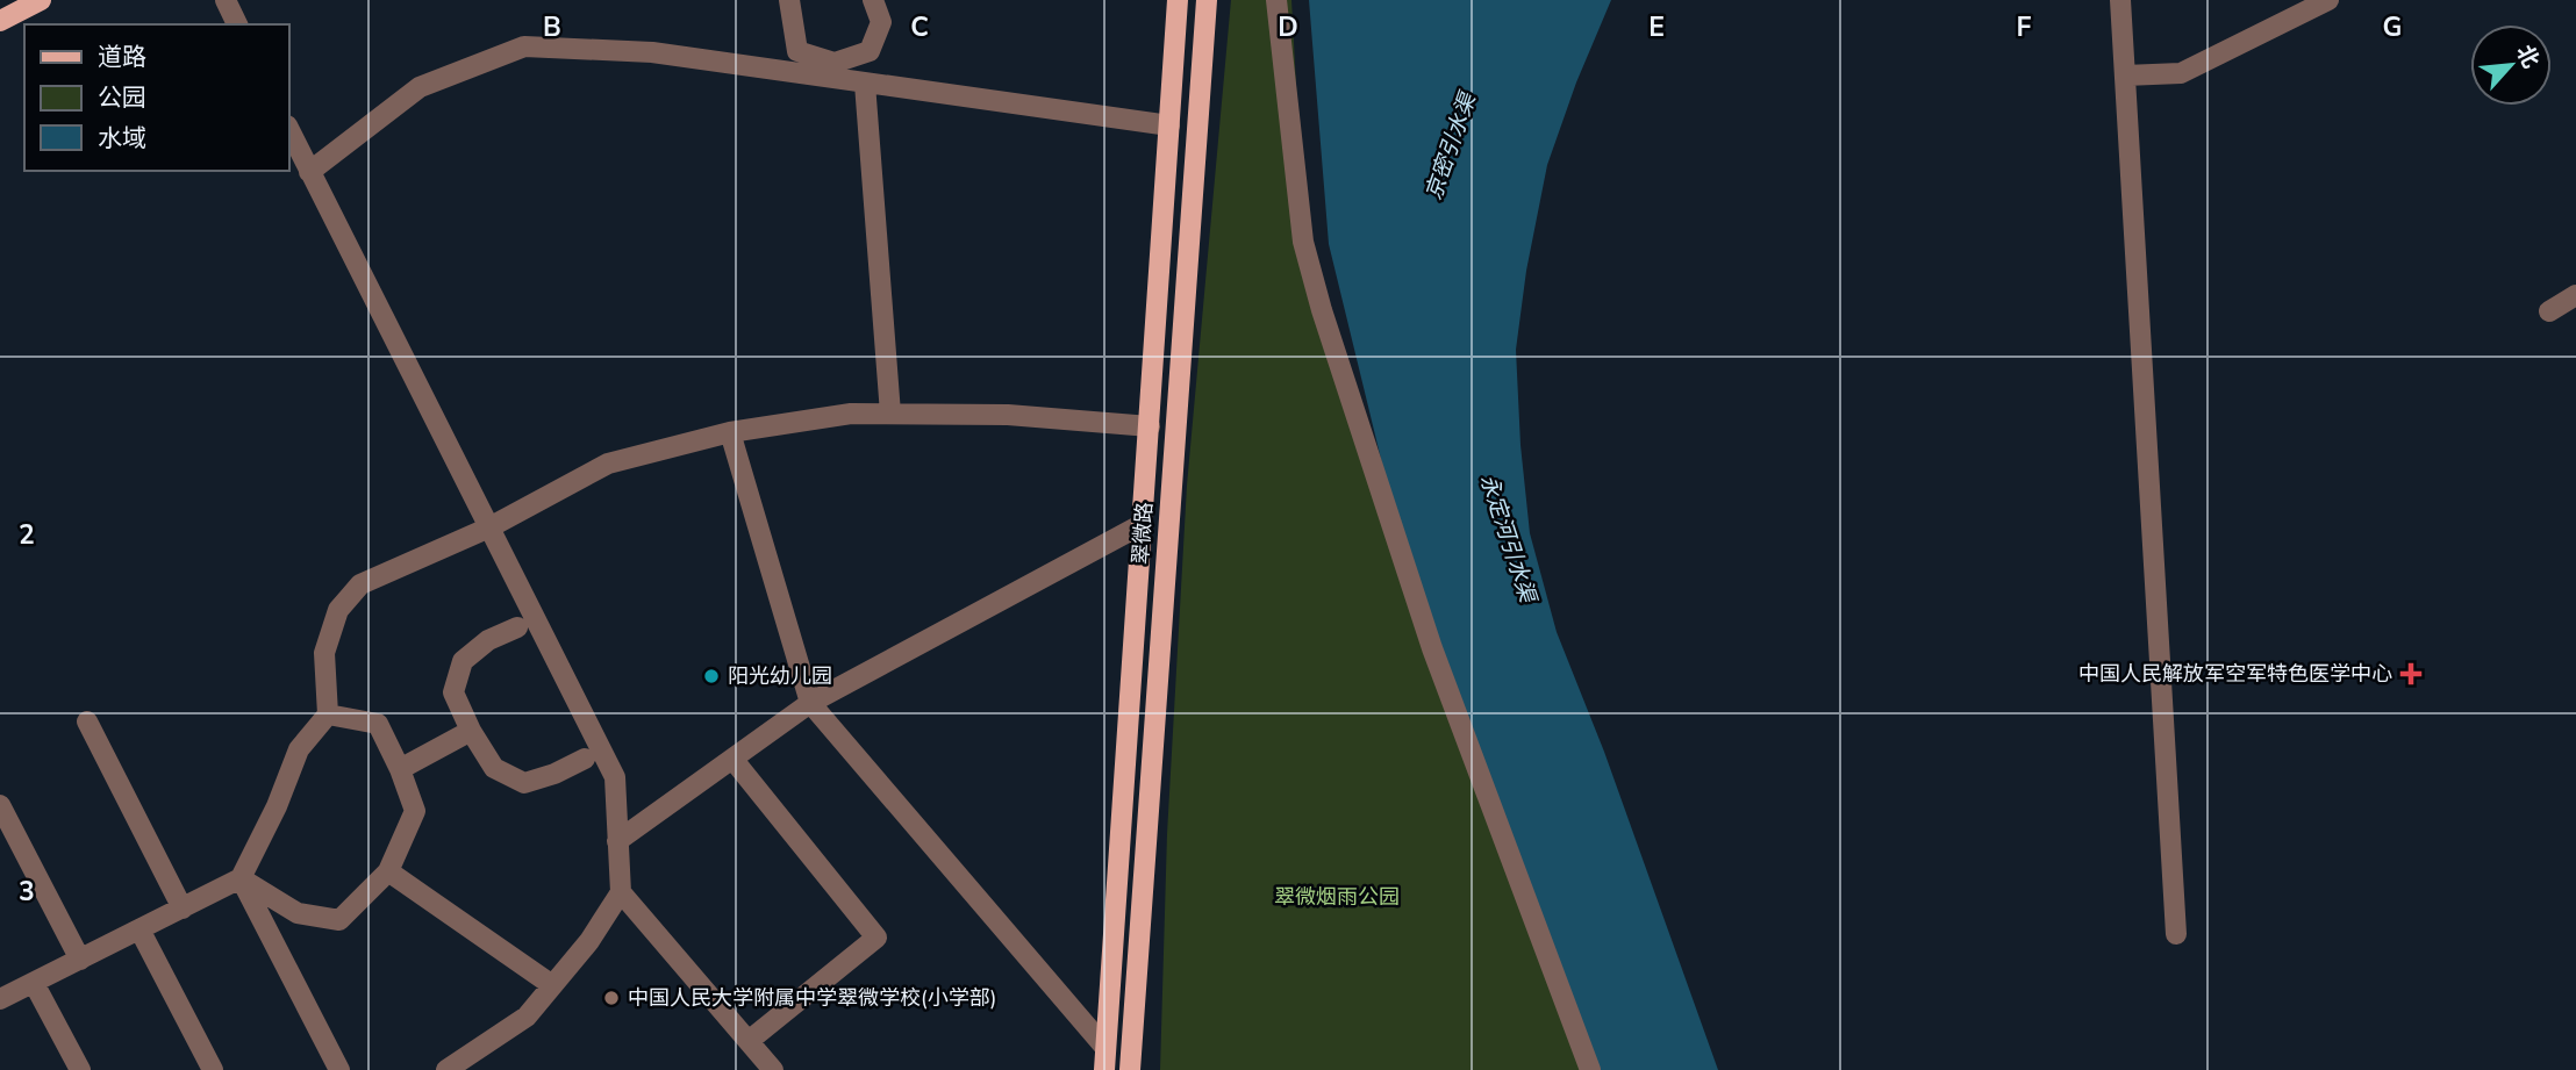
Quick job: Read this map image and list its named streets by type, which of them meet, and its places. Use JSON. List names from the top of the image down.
{
  "streets": {
    "main road": ["翠微路"]
  },
  "water": ["京密引水渠", "永定河引水渠"],
  "parks": ["翠微烟雨公园"],
  "places": {
    "health": ["中国人民解放军空军特色医学中心"],
    "other": ["阳光幼儿园", "中国人民大学附属中学翠微学校(小学部)"]
  },
  "legend": ["道路", "公园", "水域"],
  "north": "top right",
  "grid": {
    "columns": [
      "B",
      "C",
      "D",
      "E",
      "F",
      "G"
    ],
    "rows": ["2", "3"]
  }
}
